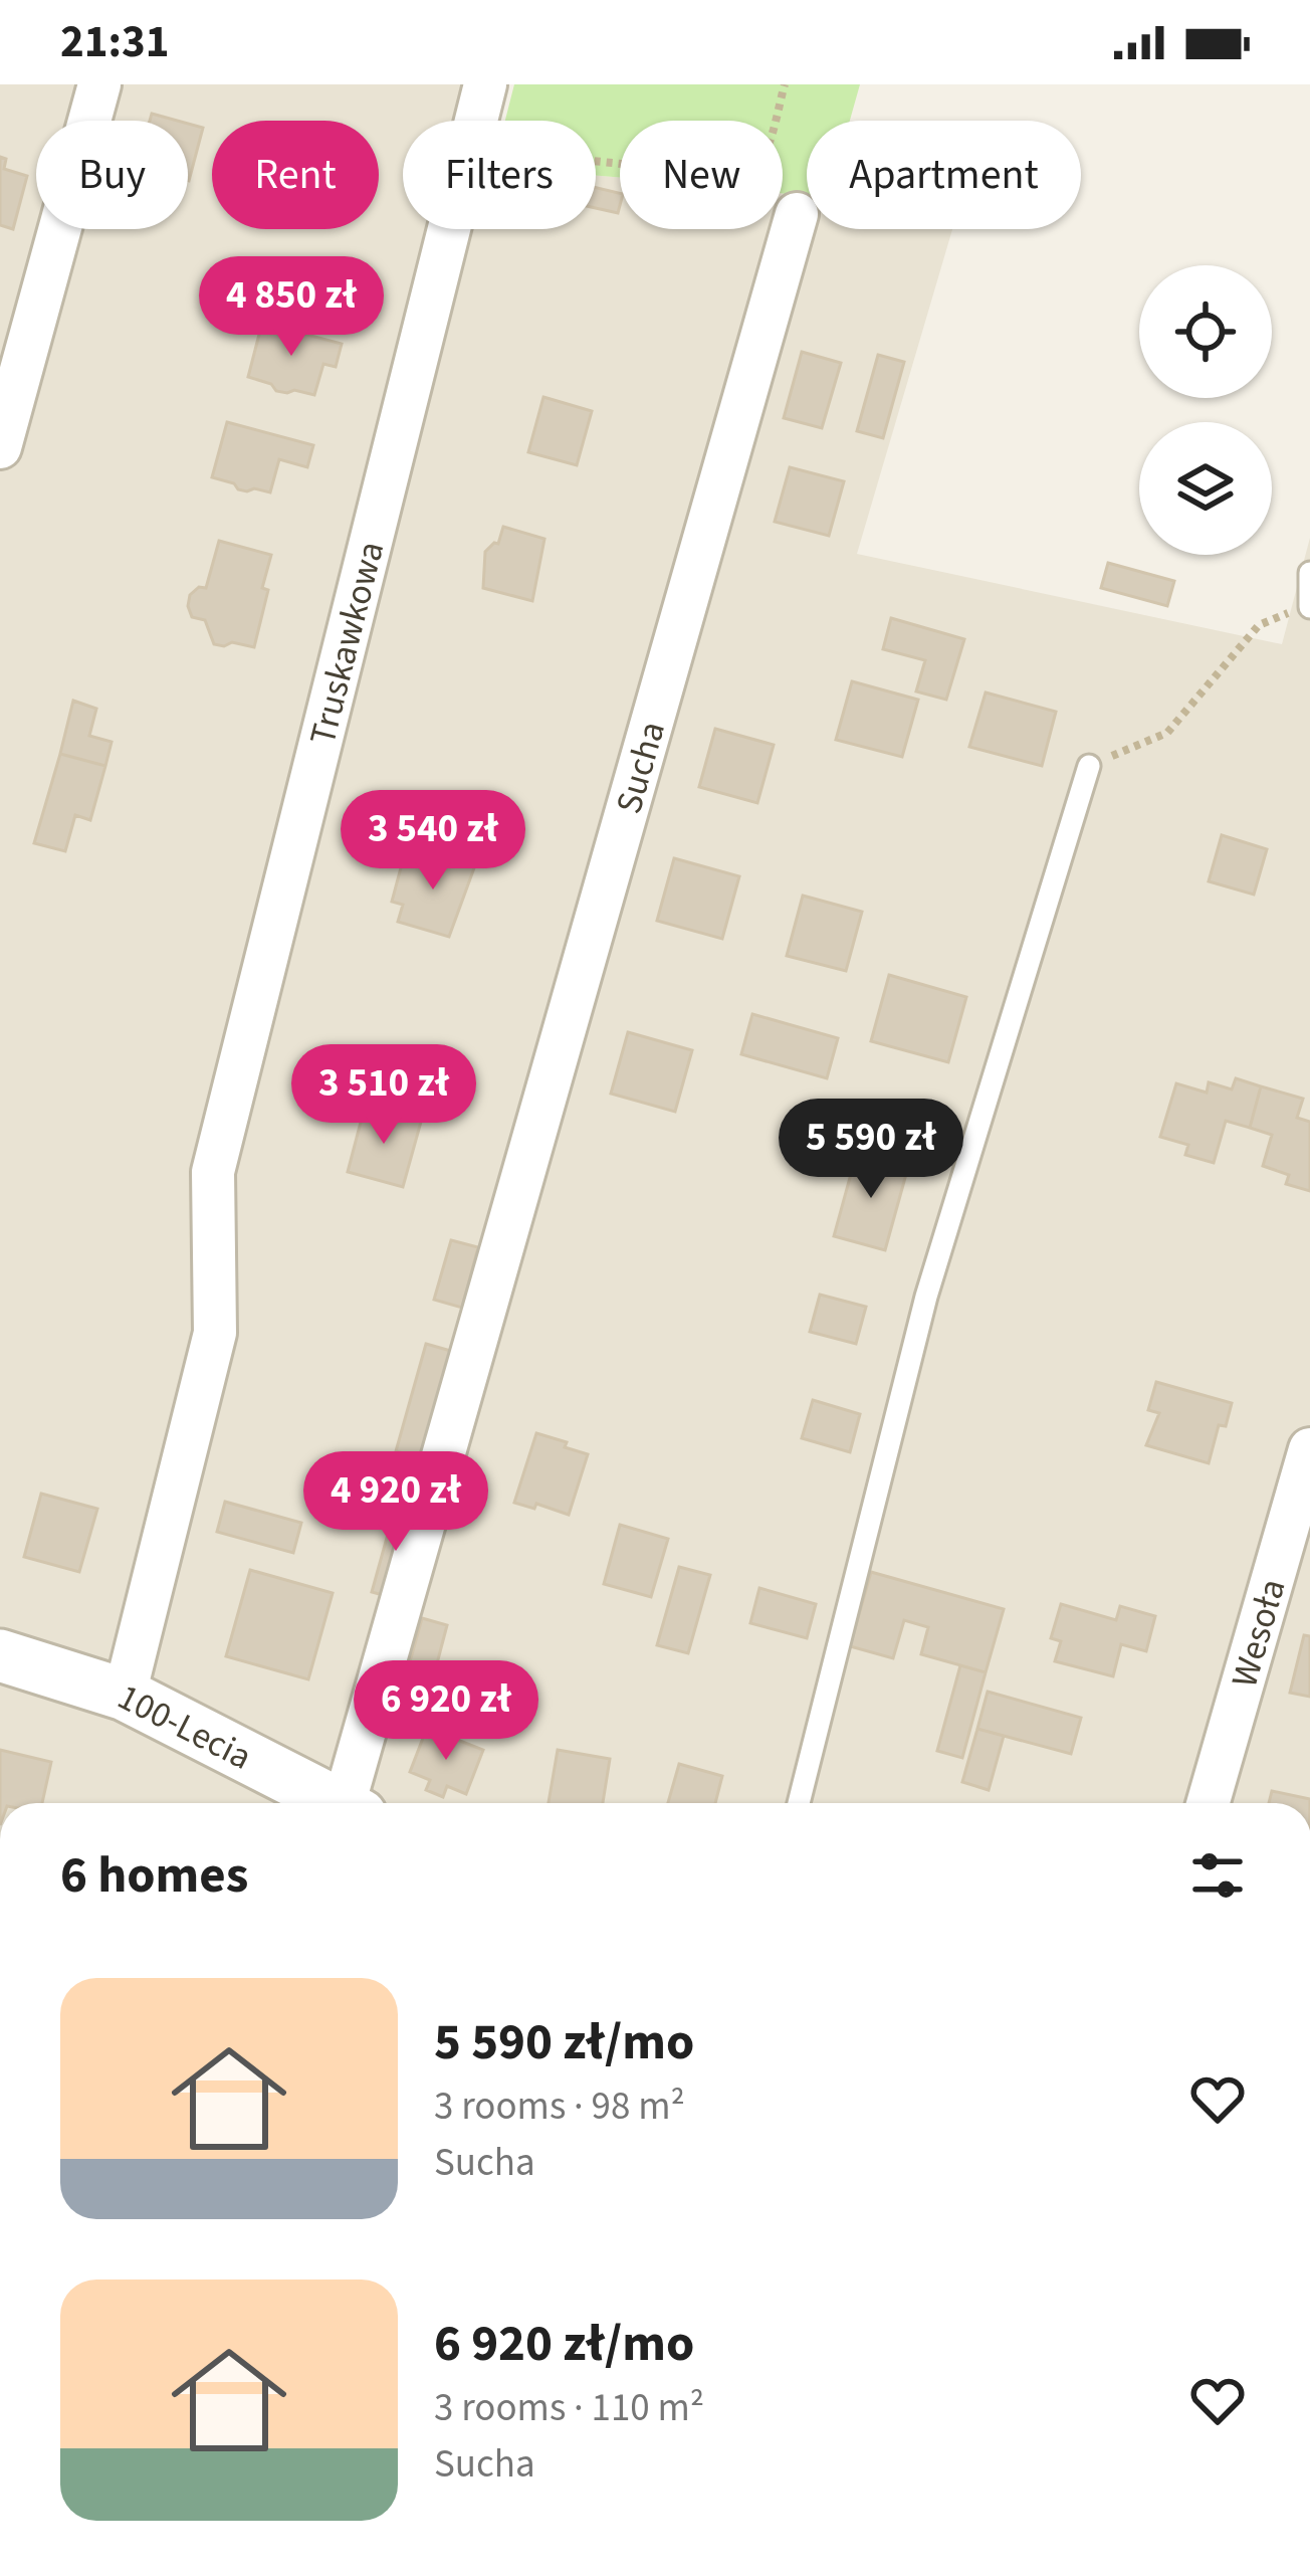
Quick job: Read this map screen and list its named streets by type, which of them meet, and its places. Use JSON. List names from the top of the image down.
{
  "streets": {
    "street": [
      "Truskawkowa",
      "Sucha",
      "Wesoła",
      "100-Lecia"
    ]
  },
  "crossings": [
    ["Truskawkowa", "100-Lecia"]
  ],
  "page": {
    "status": "21:31",
    "chip": [
      "Buy",
      "Rent",
      "Filters",
      "New",
      "Apartment"
    ],
    "price": [
      "4 850 zł",
      "3 540 zł",
      "3 510 zł",
      "5 590 zł",
      "4 920 zł",
      "6 920 zł"
    ],
    "heading": "6 homes",
    "list": [
      {
        "name": "5 590 zł/mo",
        "note": "3 rooms · 98 m² · Sucha"
      },
      {
        "name": "6 920 zł/mo",
        "note": "3 rooms · 110 m² · Sucha"
      }
    ]
  }
}
